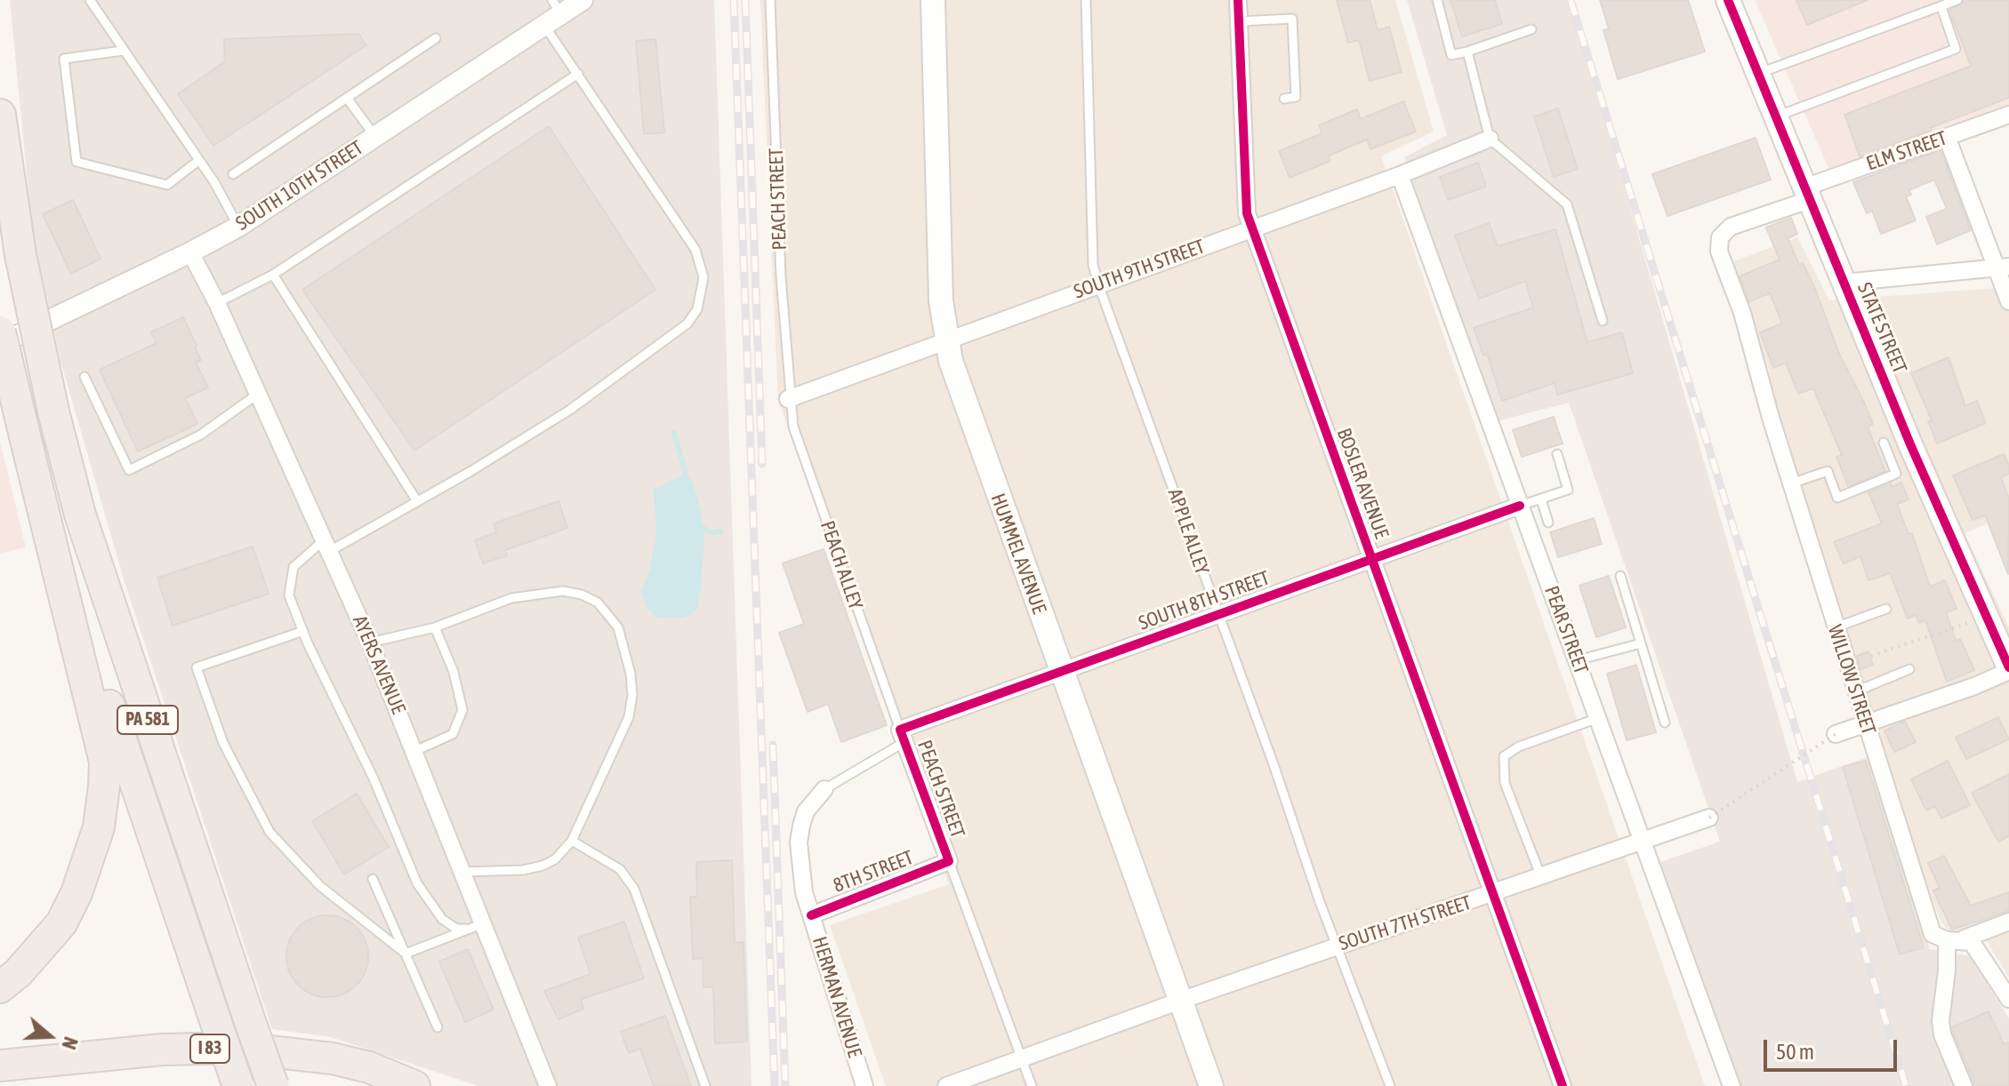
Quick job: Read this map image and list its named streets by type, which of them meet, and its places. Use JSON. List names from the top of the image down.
{
  "streets": {
    "highway": ["PA 581", "I 83"],
    "main road": ["STATE STREET", "HUMMEL AVENUE"],
    "street": [
      "ELM STREET",
      "SOUTH 10TH STREET",
      "PEACH STREET",
      "SOUTH 9TH STREET",
      "BOSLER AVENUE",
      "SOUTH 8TH STREET",
      "PEAR STREET",
      "AYERS AVENUE",
      "WILLOW STREET",
      "8TH STREET",
      "SOUTH 7TH STREET",
      "HERMAN AVENUE"
    ],
    "lane": ["APPLE ALLEY", "PEACH ALLEY"]
  },
  "crossings": [
    ["ELM STREET", "STATE STREET"],
    ["ELM STREET", "WILLOW STREET"],
    ["SOUTH 10TH STREET", "AYERS AVENUE"],
    ["PEACH STREET", "SOUTH 9TH STREET"],
    ["PEACH STREET", "PEACH ALLEY"],
    ["PEACH STREET", "SOUTH 8TH STREET"],
    ["PEACH STREET", "8TH STREET"],
    ["SOUTH 9TH STREET", "BOSLER AVENUE"],
    ["SOUTH 9TH STREET", "APPLE ALLEY"],
    ["SOUTH 9TH STREET", "HUMMEL AVENUE"],
    ["SOUTH 9TH STREET", "PEACH ALLEY"],
    ["SOUTH 9TH STREET", "PEAR STREET"],
    ["BOSLER AVENUE", "SOUTH 8TH STREET"],
    ["BOSLER AVENUE", "SOUTH 7TH STREET"],
    ["APPLE ALLEY", "SOUTH 8TH STREET"],
    ["APPLE ALLEY", "SOUTH 7TH STREET"],
    ["HUMMEL AVENUE", "SOUTH 8TH STREET"],
    ["HUMMEL AVENUE", "SOUTH 7TH STREET"],
    ["PEACH ALLEY", "SOUTH 8TH STREET"],
    ["SOUTH 8TH STREET", "PEAR STREET"],
    ["PEAR STREET", "SOUTH 7TH STREET"],
    ["8TH STREET", "HERMAN AVENUE"]
  ],
  "scale_bar": "50 m",
  "north": "right"
}
